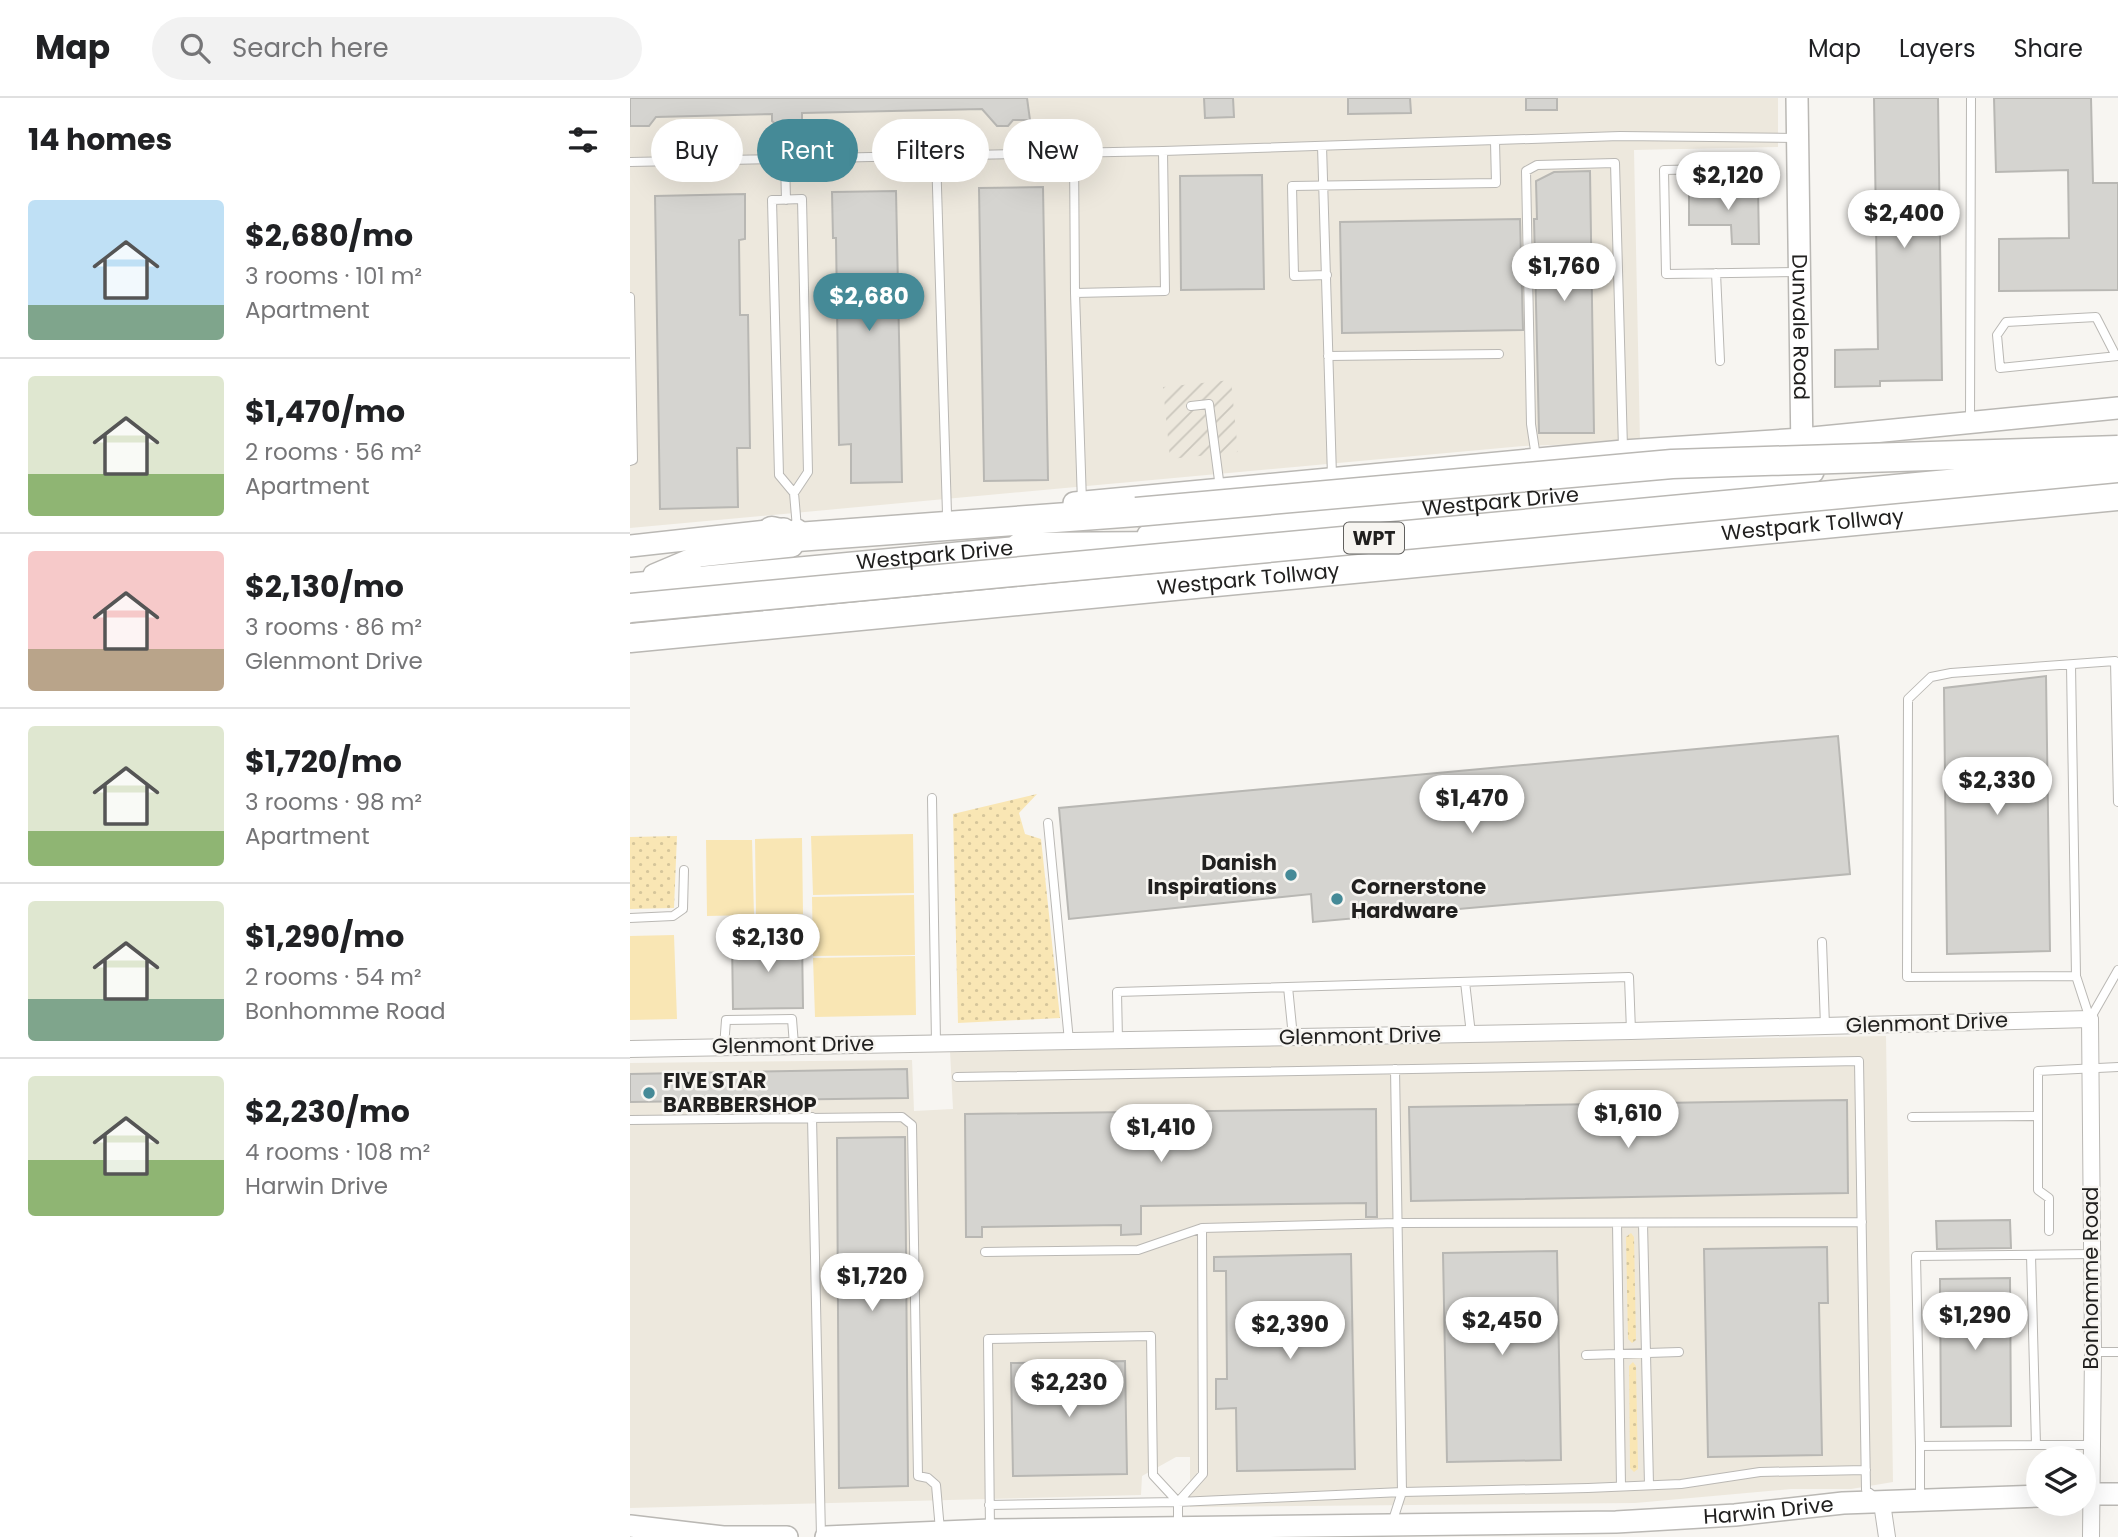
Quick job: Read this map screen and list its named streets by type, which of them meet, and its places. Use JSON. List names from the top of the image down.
{
  "streets": {
    "highway": ["Westpark Tollway", "WPT"],
    "main road": ["Dunvale Road", "Westpark Drive", "Harwin Drive"],
    "street": ["Glenmont Drive", "Bonhomme Road"]
  },
  "crossings": [
    ["Dunvale Road", "Westpark Drive"],
    ["Westpark Drive", "Westpark Tollway"],
    ["Glenmont Drive", "Bonhomme Road"]
  ],
  "places": ["Danish Inspirations", "Cornerstone Hardware", "FIVE STAR BARBBERSHOP"],
  "page": {
    "header": "Map",
    "search": "Search here",
    "nav": ["Map", "Layers", "Share"],
    "heading": "14 homes",
    "chip": [
      "Buy",
      "Rent",
      "Filters",
      "New"
    ],
    "price": [
      "$2,120",
      "$2,400",
      "$1,760",
      "$2,680",
      "$2,330",
      "$1,470",
      "$2,130",
      "$1,610",
      "$1,410",
      "$1,720",
      "$1,290",
      "$2,450",
      "$2,390",
      "$2,230"
    ],
    "list": [
      {
        "name": "$2,680/mo",
        "note": "3 rooms · 101 m² · Apartment"
      },
      {
        "name": "$1,470/mo",
        "note": "2 rooms · 56 m² · Apartment"
      },
      {
        "name": "$2,130/mo",
        "note": "3 rooms · 86 m² · Glenmont Drive"
      },
      {
        "name": "$1,720/mo",
        "note": "3 rooms · 98 m² · Apartment"
      },
      {
        "name": "$1,290/mo",
        "note": "2 rooms · 54 m² · Bonhomme Road"
      },
      {
        "name": "$2,230/mo",
        "note": "4 rooms · 108 m² · Harwin Drive"
      }
    ]
  }
}
